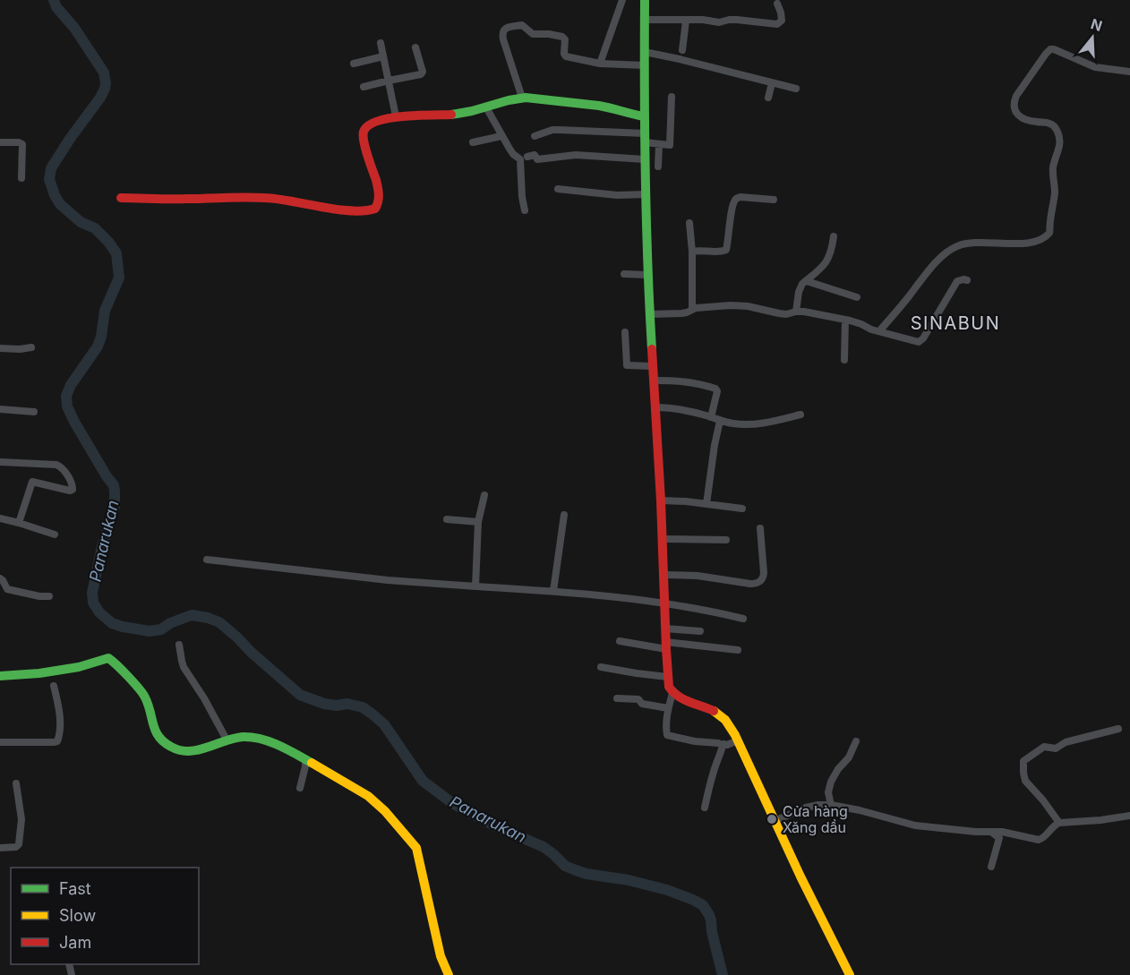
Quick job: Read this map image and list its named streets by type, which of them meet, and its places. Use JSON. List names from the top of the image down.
{
  "districts": ["SINABUN"],
  "water": ["Panarukan"],
  "places": ["Cửa hàng Xăng dầu"],
  "legend": ["Fast", "Slow", "Jam"],
  "north": "top"
}
